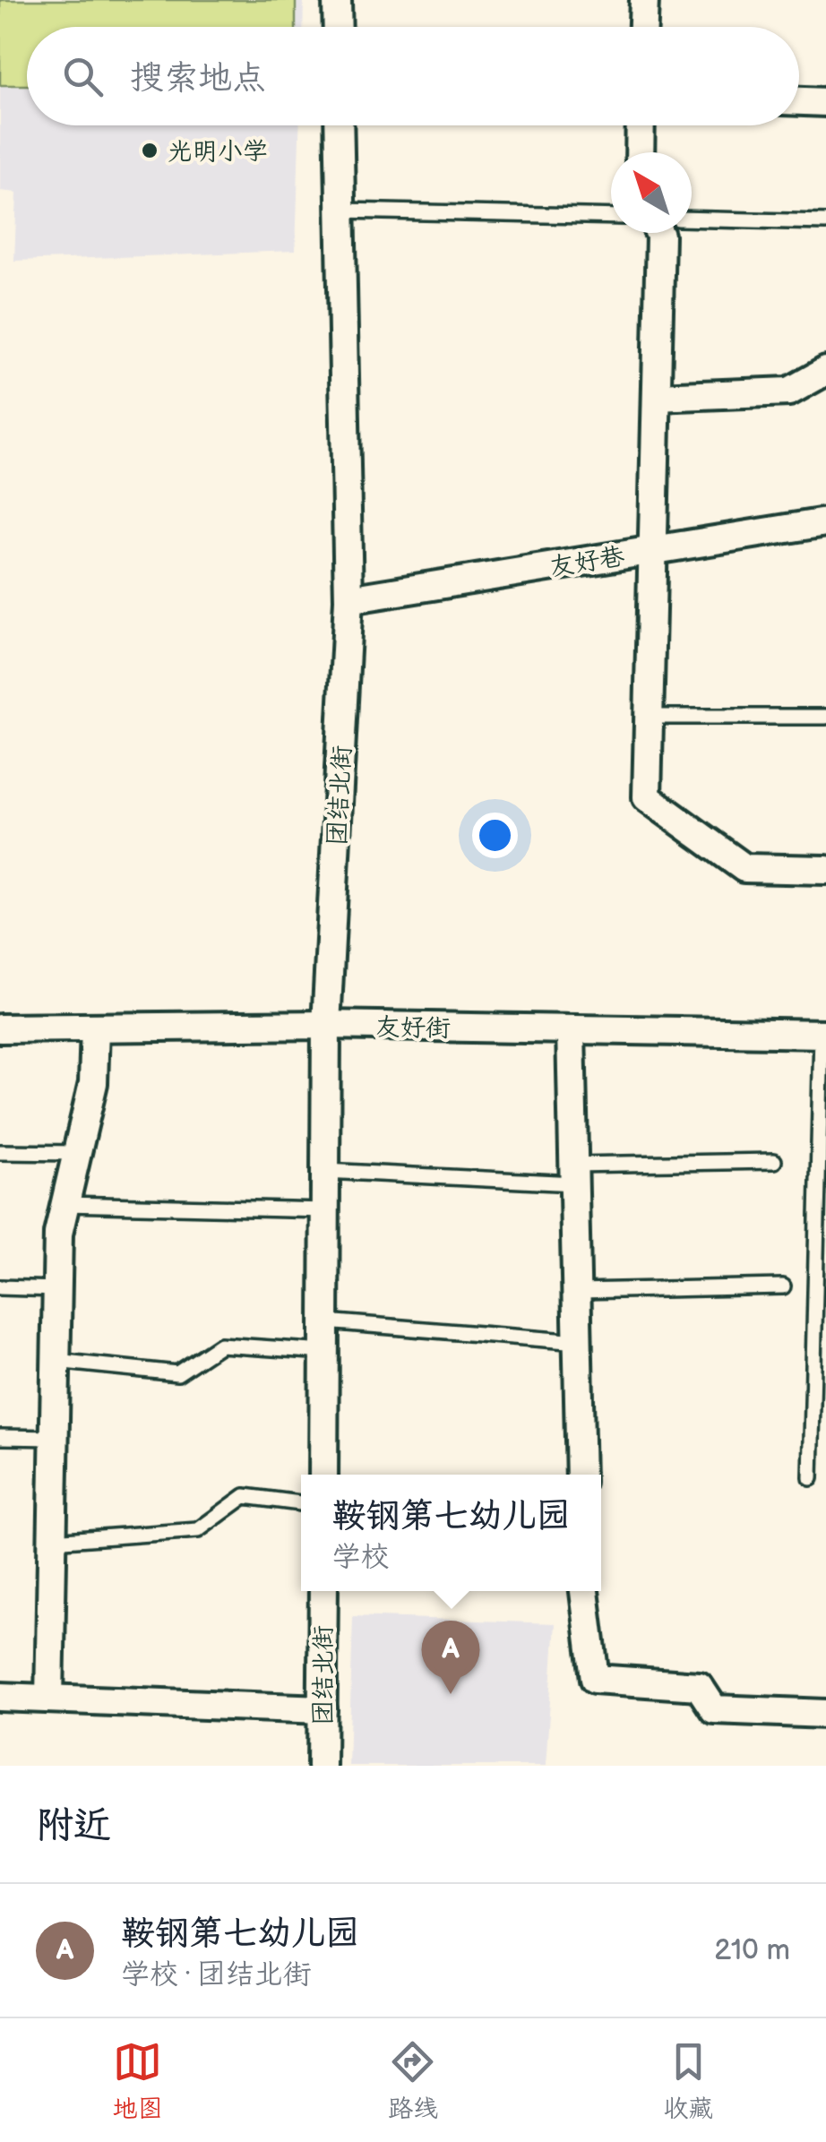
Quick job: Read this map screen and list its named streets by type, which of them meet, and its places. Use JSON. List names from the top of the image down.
{
  "streets": {
    "street": ["友好巷", "团结北街", "友好街"]
  },
  "crossings": [
    ["友好巷", "团结北街"],
    ["团结北街", "友好街"]
  ],
  "places": ["光明小学"],
  "north": "top left",
  "page": {
    "search": "搜索地点",
    "popup": ["鞍钢第七幼儿园", "学校"],
    "pins": "A",
    "heading": "附近",
    "list": [
      {
        "mark": "A",
        "name": "鞍钢第七幼儿园",
        "note": "学校 · 团结北街",
        "value": "210 m"
      }
    ],
    "nav": ["地图", "路线", "收藏"]
  }
}
